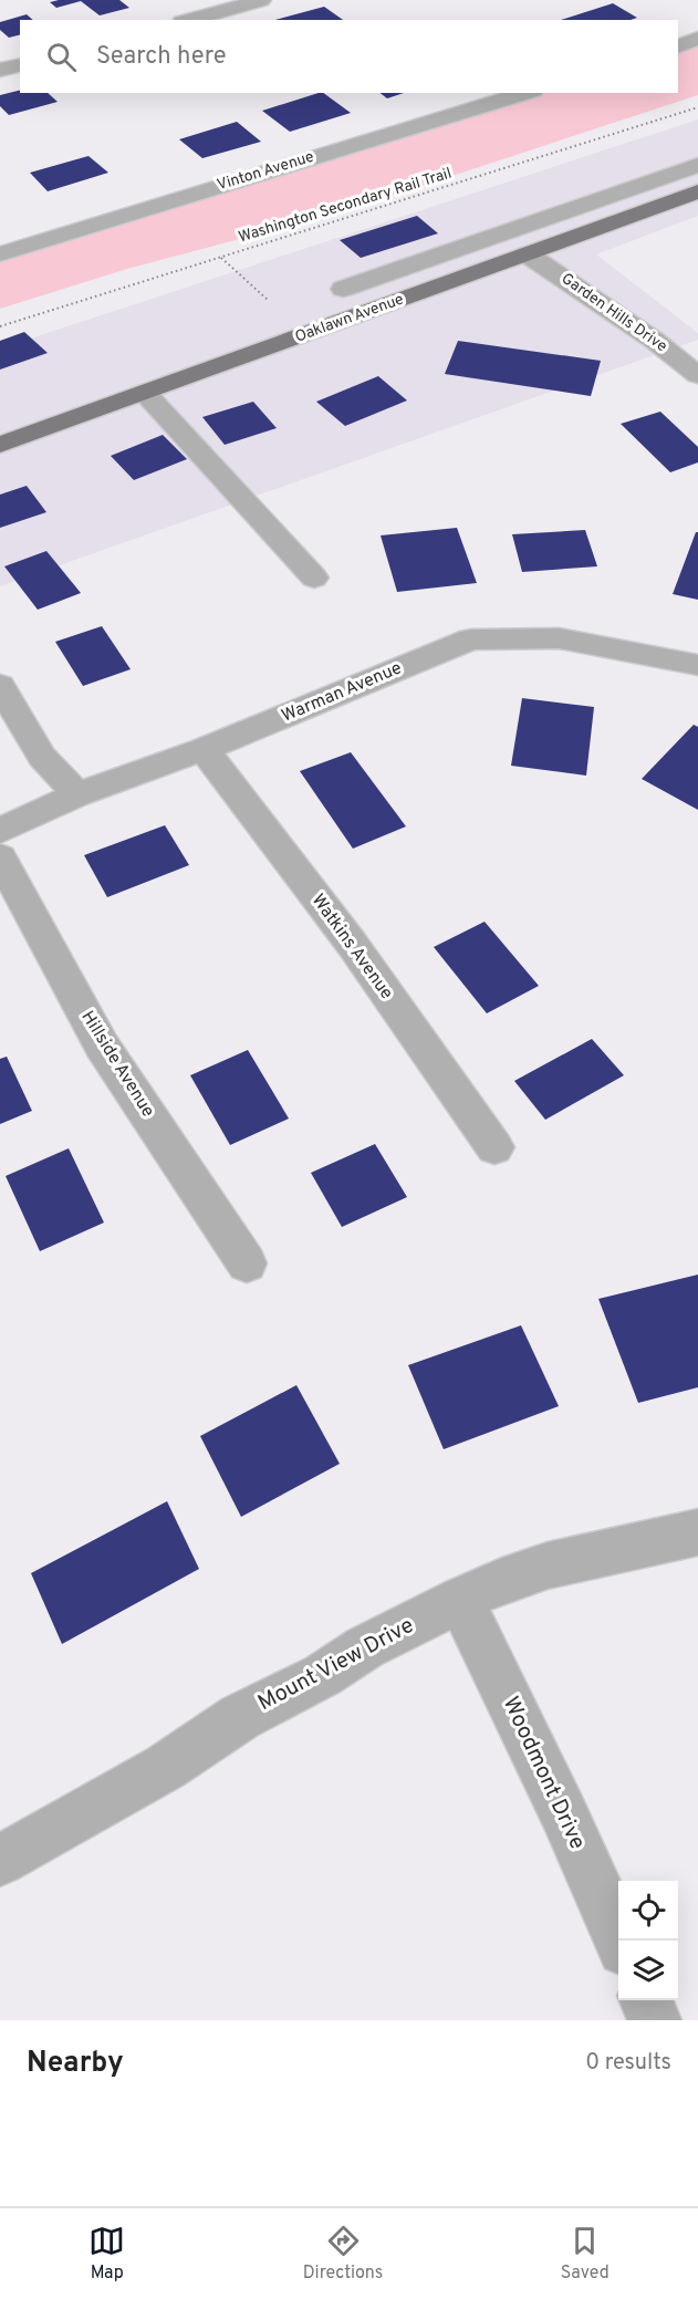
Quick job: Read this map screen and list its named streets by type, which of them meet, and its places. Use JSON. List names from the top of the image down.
{
  "streets": {
    "main road": ["Oaklawn Avenue"],
    "street": [
      "Vinton Avenue",
      "Garden Hills Drive",
      "Warman Avenue",
      "Watkins Avenue",
      "Hillside Avenue",
      "Mount View Drive",
      "Woodmont Drive"
    ],
    "path": ["Washington Secondary Rail Trail"]
  },
  "crossings": [
    ["Garden Hills Drive", "Oaklawn Avenue"],
    ["Warman Avenue", "Watkins Avenue"],
    ["Mount View Drive", "Woodmont Drive"]
  ],
  "page": {
    "search": "Search here",
    "heading": ["Nearby", "0 results"],
    "nav": ["Map", "Directions", "Saved"]
  }
}
